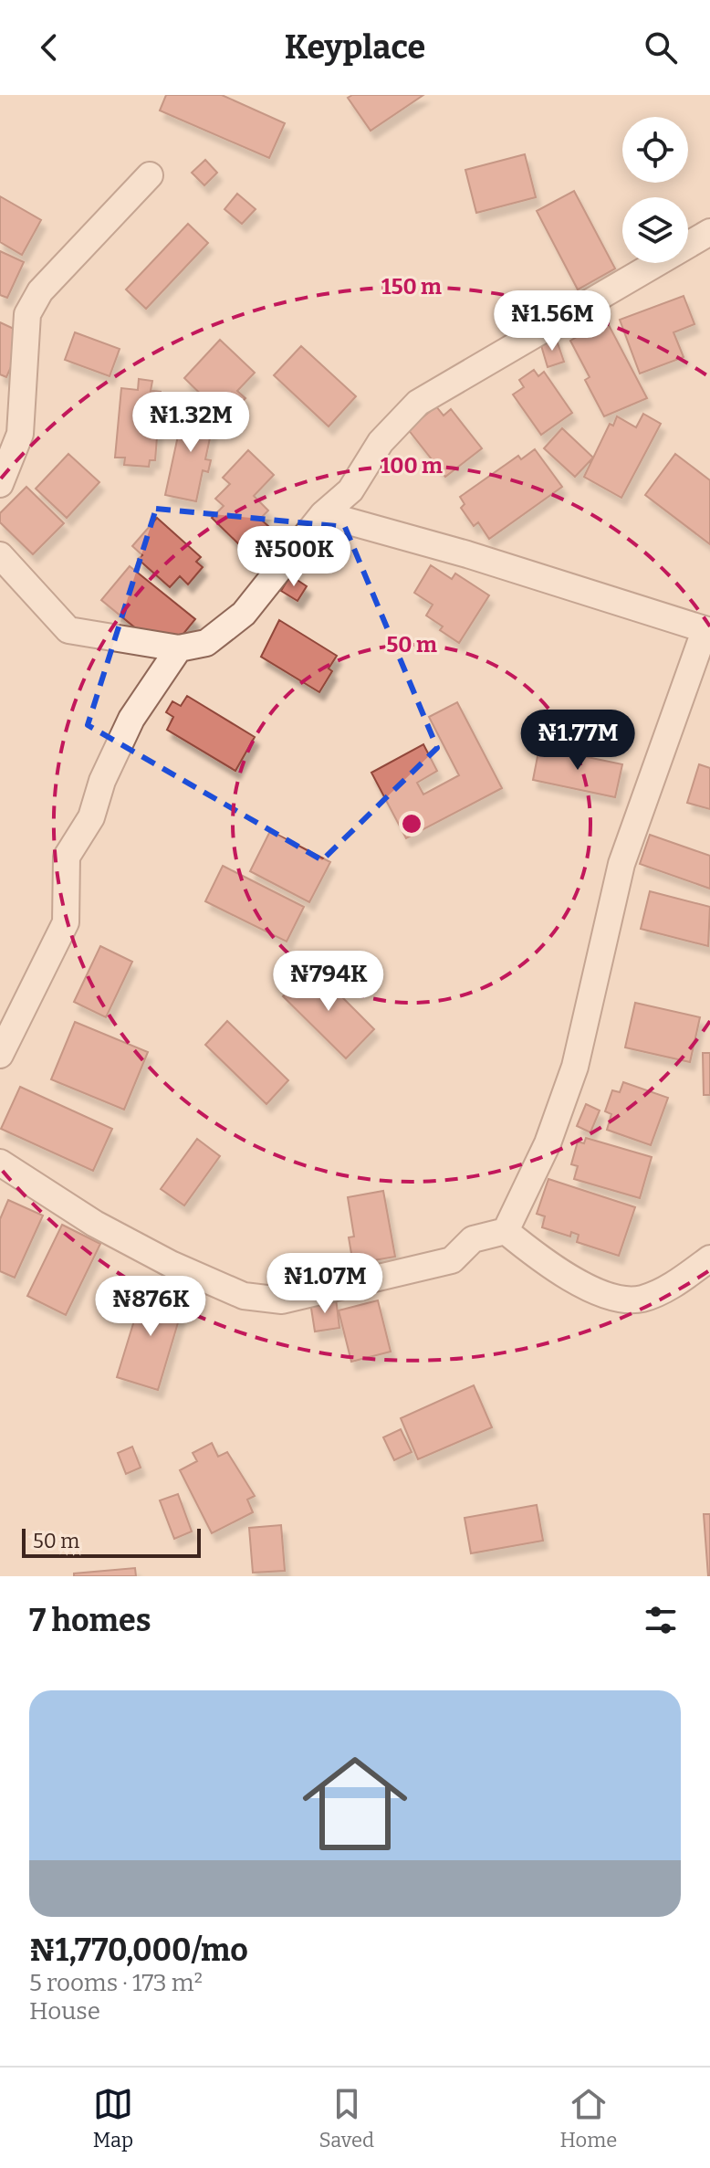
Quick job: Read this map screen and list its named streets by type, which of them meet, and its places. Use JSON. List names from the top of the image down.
{
  "scale_bar": "50 m",
  "page": {
    "header": "Keyplace",
    "price": [
      "₦1.56M",
      "₦1.32M",
      "₦500K",
      "₦1.77M",
      "₦794K",
      "₦1.07M",
      "₦876K"
    ],
    "scale": "50 m",
    "heading": "7 homes",
    "list": [
      {
        "name": "₦1,770,000/mo",
        "note": "5 rooms · 173 m² · House"
      }
    ],
    "tabs": ["Map", "Saved", "Home"]
  },
  "rings": ["150 m", "100 m", "50 m"]
}
